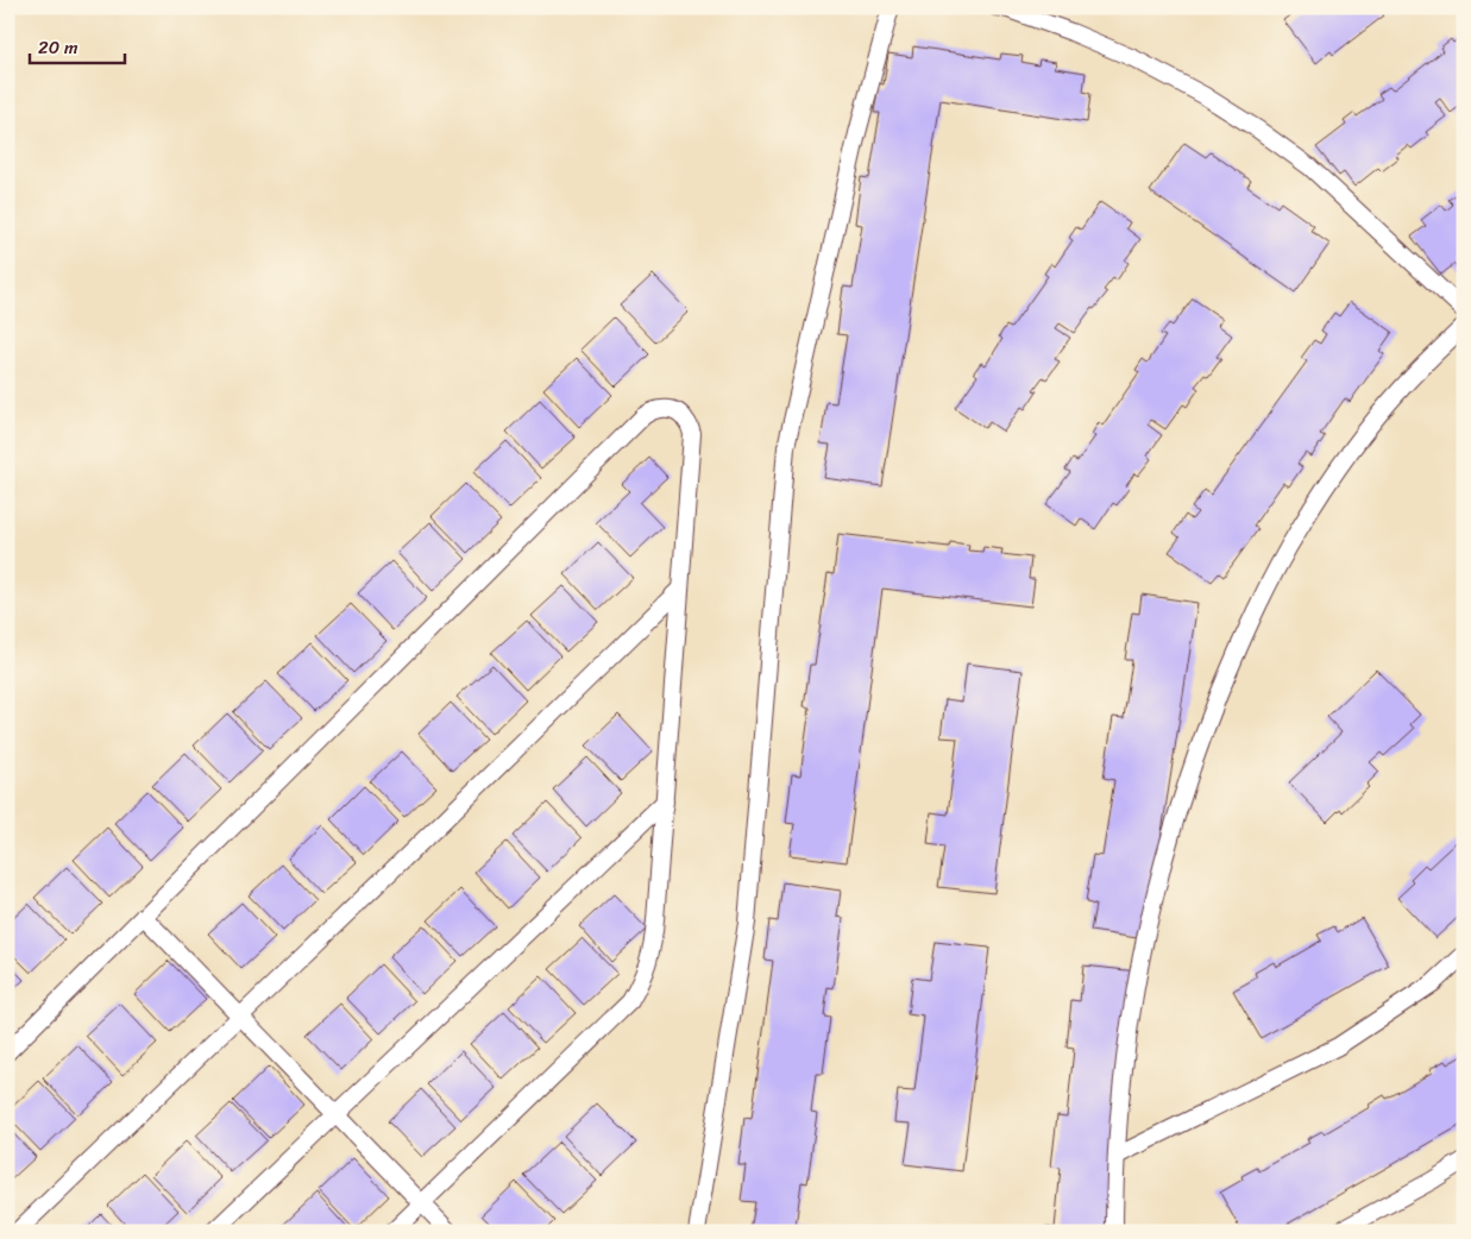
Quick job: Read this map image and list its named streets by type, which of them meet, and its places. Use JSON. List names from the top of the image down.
{
  "scale_bar": "20 m"
}
